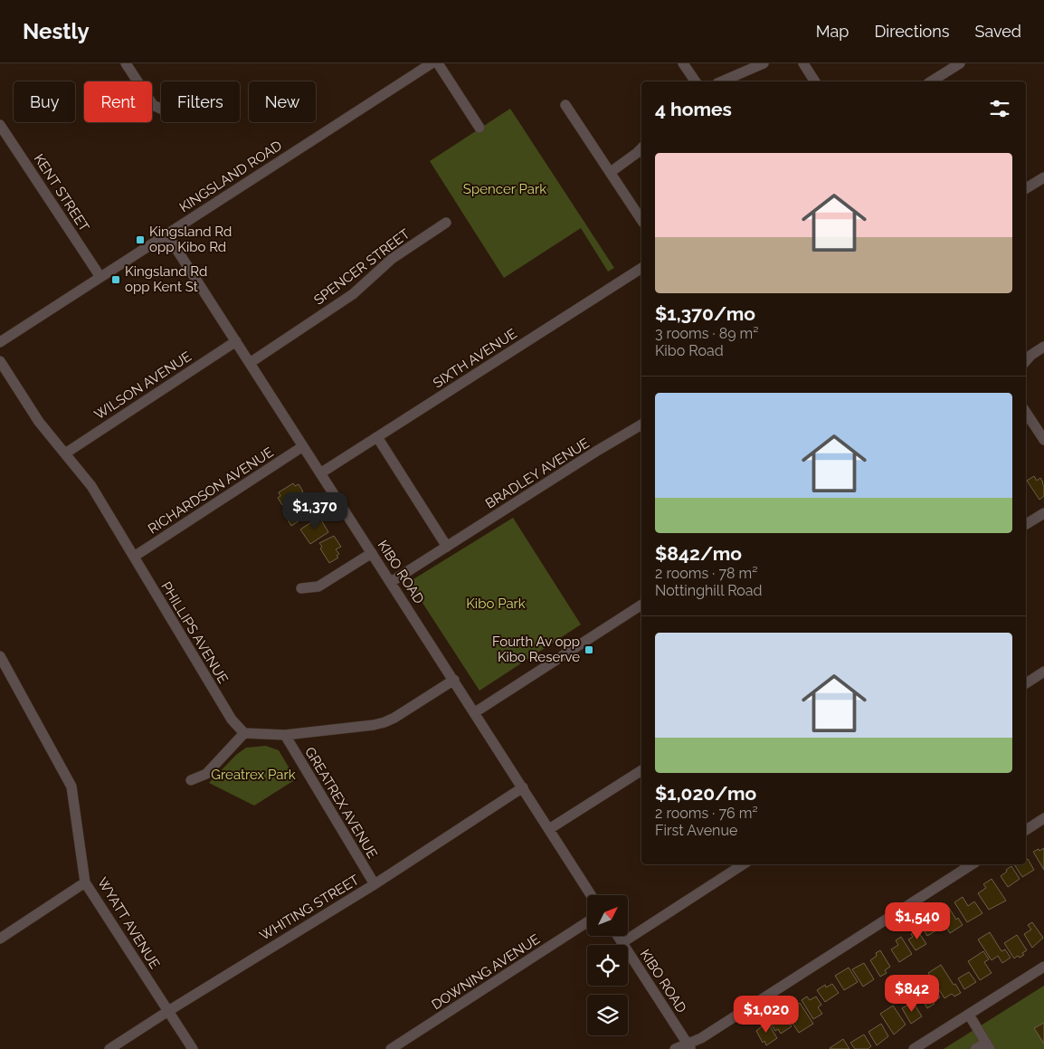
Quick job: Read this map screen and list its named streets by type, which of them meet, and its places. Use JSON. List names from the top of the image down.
{
  "streets": {
    "street": [
      "KINGSLAND ROAD",
      "KENT STREET",
      "SPENCER STREET",
      "SIXTH AVENUE",
      "WILSON AVENUE",
      "BRADLEY AVENUE",
      "RICHARDSON AVENUE",
      "KIBO ROAD",
      "PHILLIPS AVENUE",
      "GREATREX AVENUE",
      "WHITING STREET",
      "WYATT AVENUE",
      "DOWNING AVENUE"
    ]
  },
  "crossings": [
    ["KINGSLAND ROAD", "KENT STREET"],
    ["KINGSLAND ROAD", "KIBO ROAD"],
    ["SPENCER STREET", "KIBO ROAD"],
    ["SIXTH AVENUE", "KIBO ROAD"],
    ["WILSON AVENUE", "KIBO ROAD"],
    ["WILSON AVENUE", "PHILLIPS AVENUE"],
    ["BRADLEY AVENUE", "KIBO ROAD"],
    ["RICHARDSON AVENUE", "KIBO ROAD"],
    ["RICHARDSON AVENUE", "PHILLIPS AVENUE"],
    ["KIBO ROAD", "WHITING STREET"],
    ["GREATREX AVENUE", "WHITING STREET"],
    ["WHITING STREET", "WYATT AVENUE"]
  ],
  "parks": ["Spencer Park", "Kibo Park", "Greatrex Park"],
  "places": {
    "transit": ["Kingsland Rd opp Kibo Rd", "Kingsland Rd opp Kent St", "Fourth Av opp Kibo Reserve"]
  },
  "north": "top right",
  "page": {
    "header": "Nestly",
    "nav": ["Map", "Directions", "Saved"],
    "chip": [
      "Buy",
      "Rent",
      "Filters",
      "New"
    ],
    "heading": "4 homes",
    "list": [
      {
        "name": "$1,370/mo",
        "note": "3 rooms · 89 m² · Kibo Road"
      },
      {
        "name": "$842/mo",
        "note": "2 rooms · 78 m² · Nottinghill Road"
      },
      {
        "name": "$1,020/mo",
        "note": "2 rooms · 76 m² · First Avenue"
      }
    ],
    "price": [
      "$1,370",
      "$1,540",
      "$842",
      "$1,020"
    ]
  }
}
